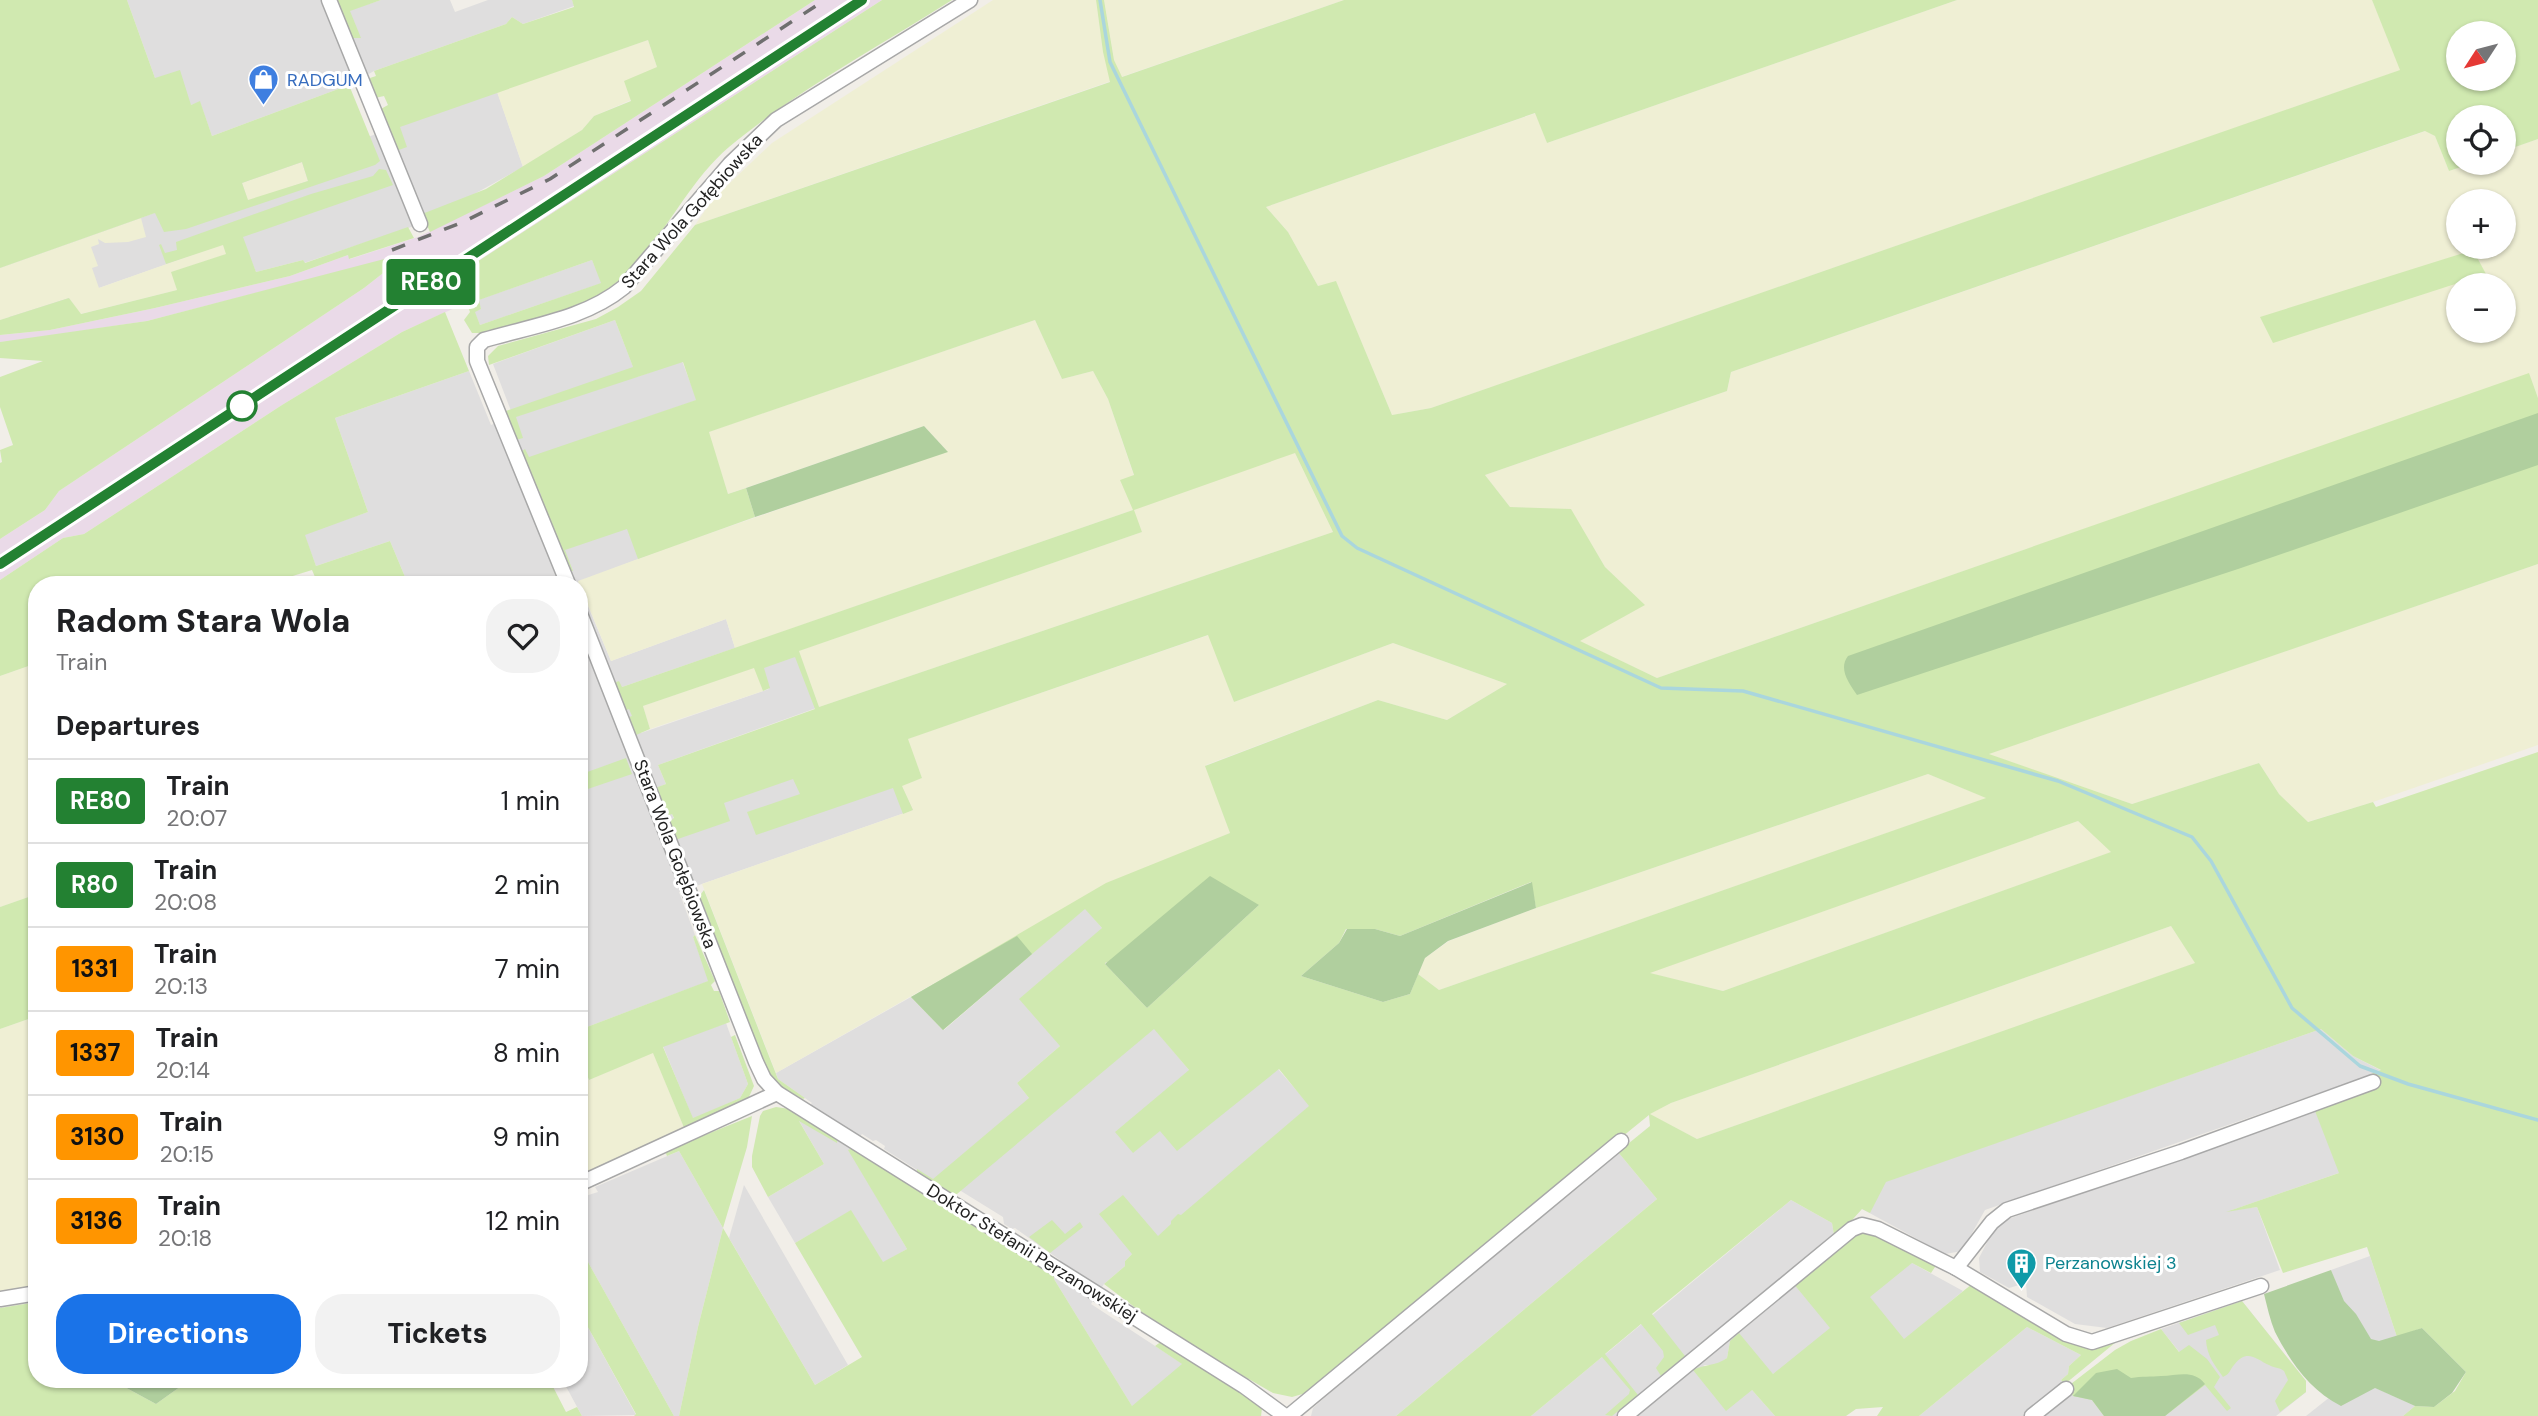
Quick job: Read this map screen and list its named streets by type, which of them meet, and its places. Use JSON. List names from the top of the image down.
{
  "streets": {
    "street": ["Stara Wola Gołębiowska", "Doktor Stefanii Perzanowskiej"]
  },
  "crossings": [
    ["Stara Wola Gołębiowska", "Doktor Stefanii Perzanowskiej"]
  ],
  "places": {
    "shop": ["RADGUM"],
    "building": ["Perzanowskiej 3"]
  },
  "north": "bottom left",
  "page": {
    "on_map": "RE80",
    "map_buttons": ["+", "−"],
    "heading": [
      ["Radom Stara Wola", "Train"],
      "Departures"
    ],
    "list": [
      {
        "mark": "RE80",
        "name": "Train",
        "note": "20:07",
        "value": "1 min"
      },
      {
        "mark": "R80",
        "name": "Train",
        "note": "20:08",
        "value": "2 min"
      },
      {
        "mark": "1331",
        "name": "Train",
        "note": "20:13",
        "value": "7 min"
      },
      {
        "mark": "1337",
        "name": "Train",
        "note": "20:14",
        "value": "8 min"
      },
      {
        "mark": "3130",
        "name": "Train",
        "note": "20:15",
        "value": "9 min"
      },
      {
        "mark": "3136",
        "name": "Train",
        "note": "20:18",
        "value": "12 min"
      }
    ],
    "buttons": ["Directions", "Tickets"]
  }
}
